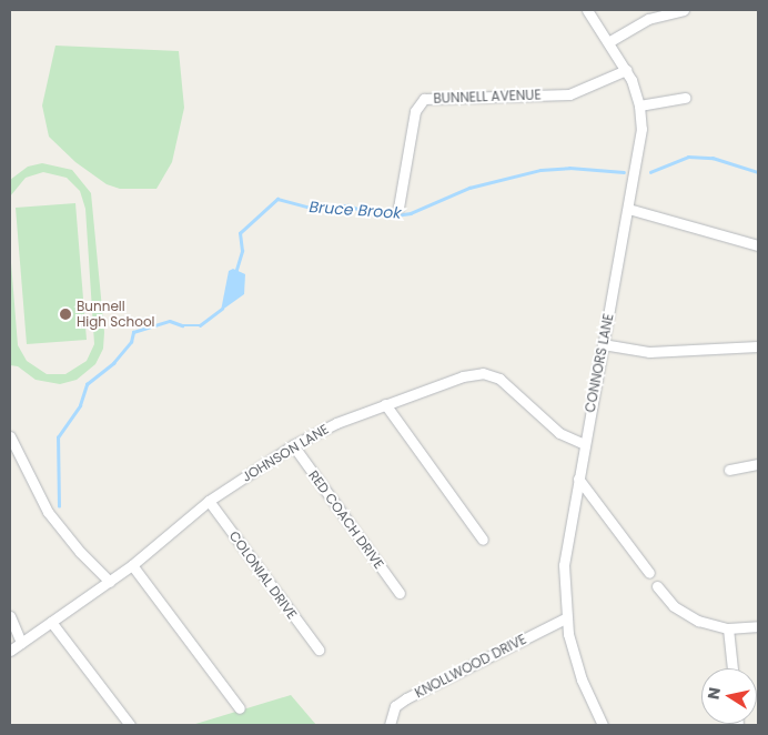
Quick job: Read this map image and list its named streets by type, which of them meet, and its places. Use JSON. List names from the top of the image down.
{
  "streets": {
    "street": [
      "BUNNELL AVENUE",
      "CONNORS LANE",
      "JOHNSON LANE",
      "RED COACH DRIVE",
      "COLONIAL DRIVE",
      "KNOLLWOOD DRIVE"
    ]
  },
  "crossings": [
    ["BUNNELL AVENUE", "CONNORS LANE"],
    ["CONNORS LANE", "JOHNSON LANE"],
    ["CONNORS LANE", "KNOLLWOOD DRIVE"],
    ["JOHNSON LANE", "RED COACH DRIVE"],
    ["JOHNSON LANE", "COLONIAL DRIVE"]
  ],
  "water": ["Bruce Brook"],
  "places": ["Bunnell High School"],
  "north": "left"
}
